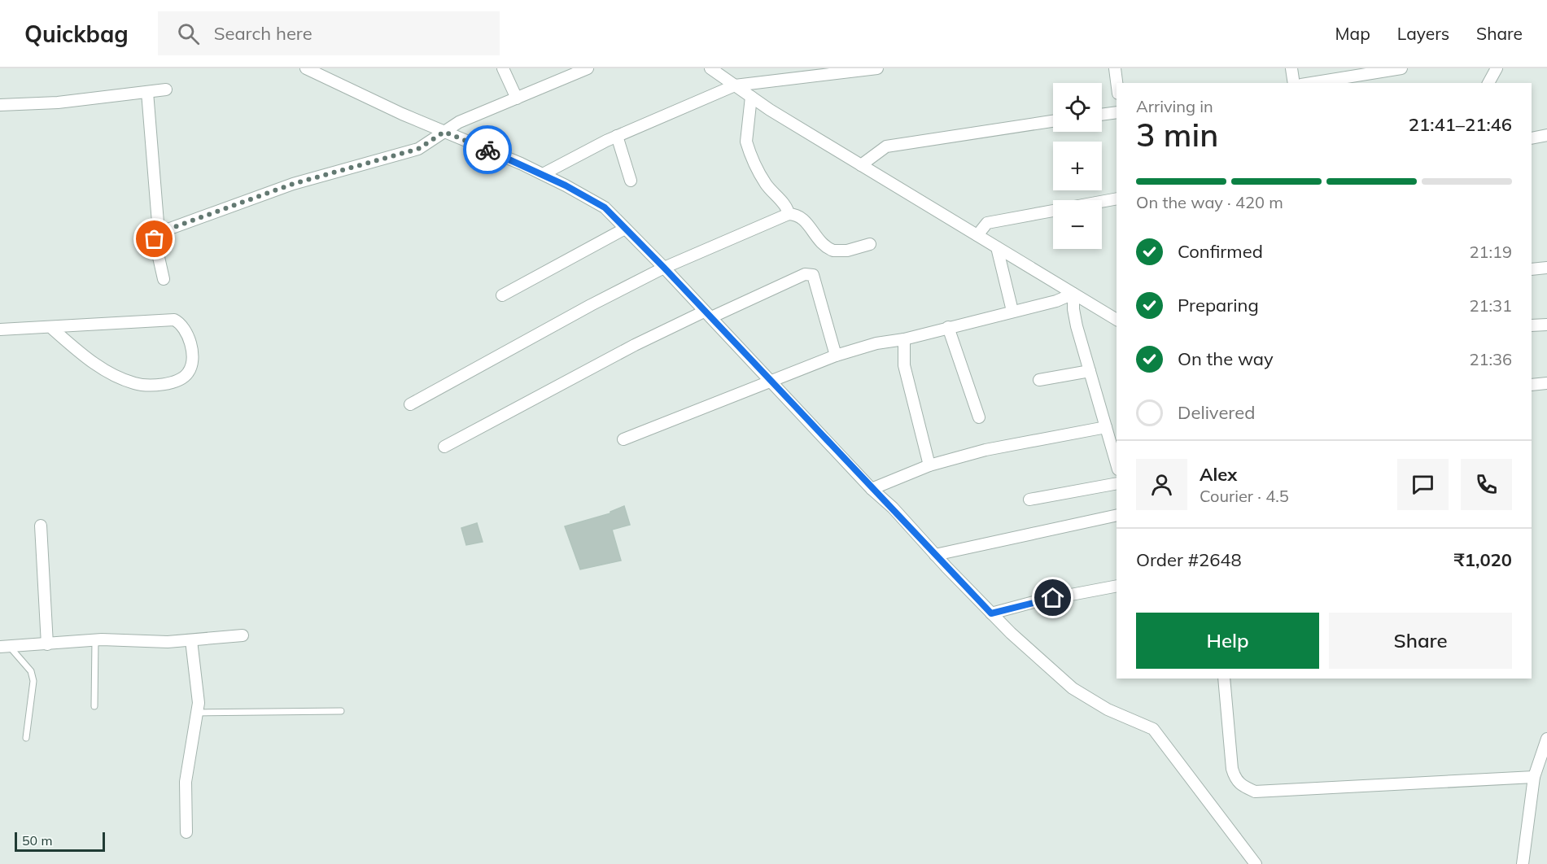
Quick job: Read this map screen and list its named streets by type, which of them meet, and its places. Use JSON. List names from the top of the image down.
{
  "scale_bar": "50 m",
  "page": {
    "header": "Quickbag",
    "search": "Search here",
    "nav": ["Map", "Layers", "Share"],
    "map_buttons": ["+", "−"],
    "heading": ["3 min", "Arriving in", "21:41–21:46"],
    "panel": [
      "Alex",
      "Courier · 4.5",
      "Order #2648",
      "₹1,020"
    ],
    "bar": "On the way · 420 m",
    "list": [
      ["Confirmed", "21:19"],
      ["Preparing", "21:31"],
      ["On the way", "21:36"],
      "Delivered"
    ],
    "buttons": ["Help", "Share"],
    "scale": "50 m"
  }
}
